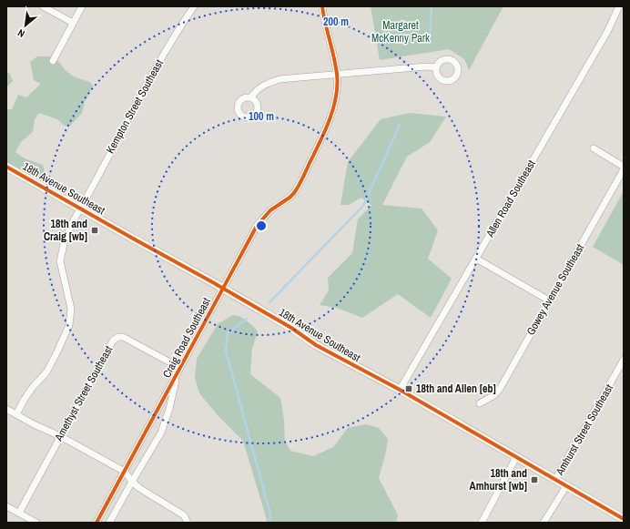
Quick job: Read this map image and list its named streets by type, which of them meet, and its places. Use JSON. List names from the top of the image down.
{
  "streets": {
    "street": [
      "Kempton Street Southeast",
      "18th Avenue Southeast",
      "Allen Road Southeast",
      "Gowey Avenue Southeast",
      "Craig Road Southeast",
      "Amethyst Street Southeast",
      "Amhurst Street Southeast"
    ]
  },
  "crossings": [
    ["Kempton Street Southeast", "18th Avenue Southeast"],
    ["18th Avenue Southeast", "Allen Road Southeast"],
    ["18th Avenue Southeast", "Craig Road Southeast"],
    ["18th Avenue Southeast", "Amhurst Street Southeast"],
    ["Craig Road Southeast", "Amethyst Street Southeast"]
  ],
  "parks": ["Margaret McKenny Park"],
  "places": {
    "transit": ["18th and Craig [wb]", "18th and Allen [eb]", "18th and Amhurst [wb]"]
  },
  "north": "bottom left",
  "rings": ["200 m", "100 m"]
}
